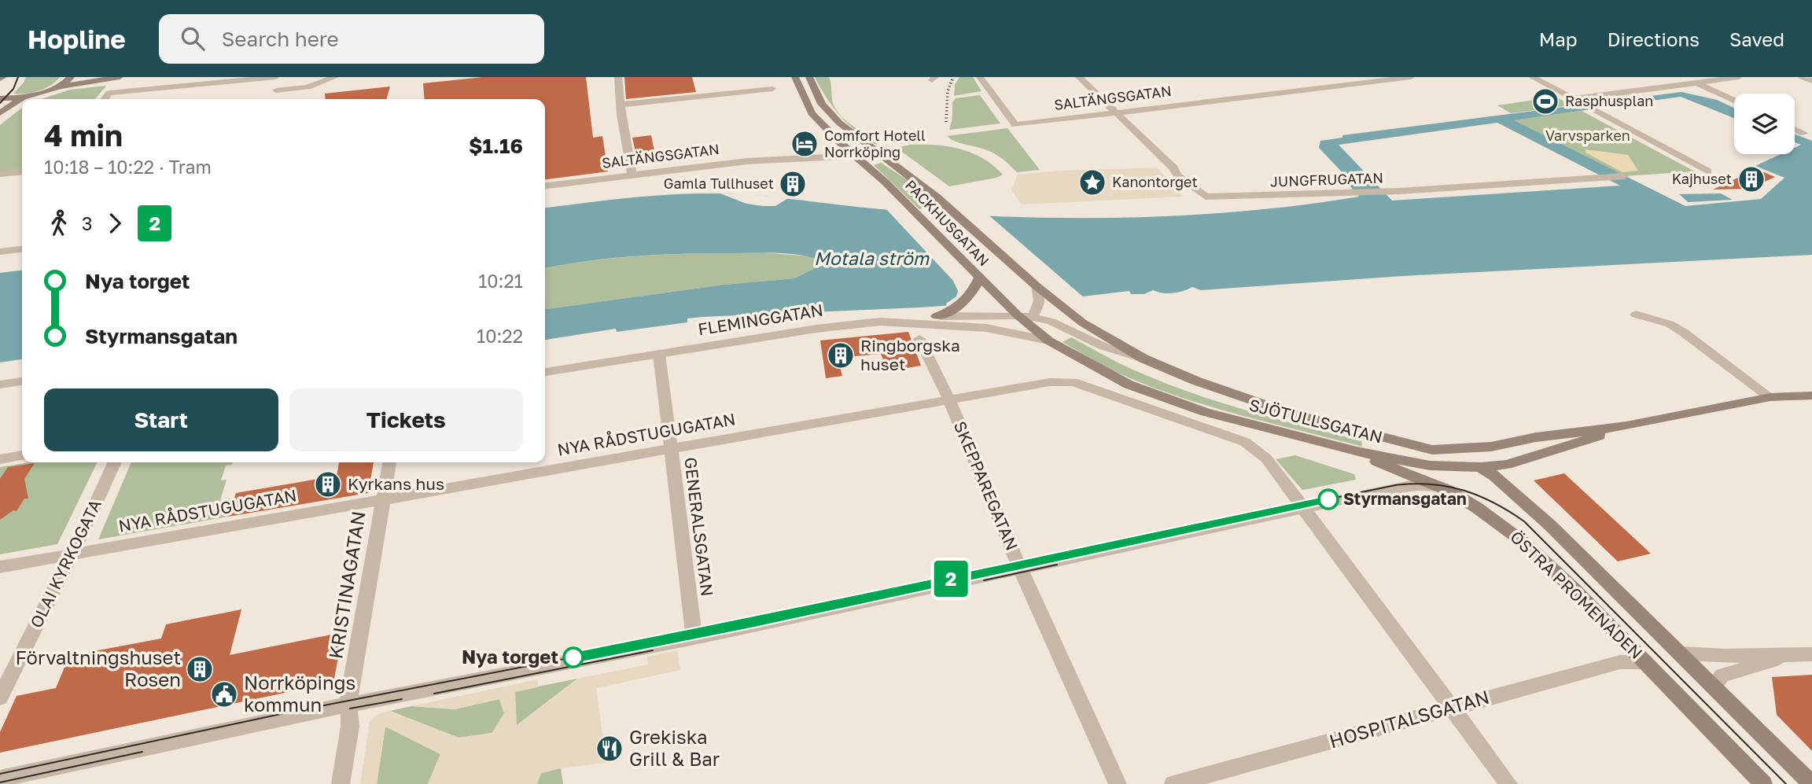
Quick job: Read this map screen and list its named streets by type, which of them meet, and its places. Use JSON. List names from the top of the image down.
{
  "streets": {
    "main road": ["PACKHUSGATAN", "SJÖTULLSGATAN", "ÖSTRA PROMENADEN"],
    "street": [
      "SALTÄNGSGATAN",
      "JUNGFRUGATAN",
      "FLEMINGGATAN",
      "NYA RÅDSTUGUGATAN",
      "SKEPPAREGATAN",
      "GENERALSGATAN",
      "OLAI KYRKOGATA",
      "KRISTINAGATAN",
      "HOSPITALSGATAN"
    ]
  },
  "crossings": [
    ["SALTÄNGSGATAN", "JUNGFRUGATAN"],
    ["SALTÄNGSGATAN", "PACKHUSGATAN"],
    ["PACKHUSGATAN", "FLEMINGGATAN"],
    ["PACKHUSGATAN", "SJÖTULLSGATAN"],
    ["FLEMINGGATAN", "SJÖTULLSGATAN"],
    ["FLEMINGGATAN", "GENERALSGATAN"],
    ["SJÖTULLSGATAN", "ÖSTRA PROMENADEN"],
    ["NYA RÅDSTUGUGATAN", "SKEPPAREGATAN"],
    ["NYA RÅDSTUGUGATAN", "GENERALSGATAN"],
    ["NYA RÅDSTUGUGATAN", "OLAI KYRKOGATA"],
    ["NYA RÅDSTUGUGATAN", "KRISTINAGATAN"],
    ["ÖSTRA PROMENADEN", "HOSPITALSGATAN"]
  ],
  "water": ["Motala ström"],
  "parks": ["Varvsparken"],
  "places": {
    "sports": ["Rasphusplan"],
    "hotel": ["Comfort Hotell Norrköping"],
    "building": [
      "Kajhuset",
      "Gamla Tullhuset",
      "Ringborgska huset",
      "Kyrkans hus",
      "Förvaltningshuset Rosen"
    ],
    "place": ["Kanontorget"],
    "other": ["Styrmansgatan", "Nya torget"],
    "public building": ["Norrköpings kommun"],
    "restaurant": ["Grekiska Grill & Bar"]
  },
  "lines": ["tram line 2"],
  "page": {
    "header": "Hopline",
    "search": "Search here",
    "nav": ["Map", "Directions", "Saved"],
    "on_map": "2",
    "heading": ["4 min", "10:18 – 10:22 · Tram", "$1.16"],
    "legs": ["3", "2"],
    "list": [
      {
        "name": "Nya torget",
        "value": "10:21"
      },
      {
        "name": "Styrmansgatan",
        "value": "10:22"
      }
    ],
    "buttons": ["Start", "Tickets"]
  }
}
